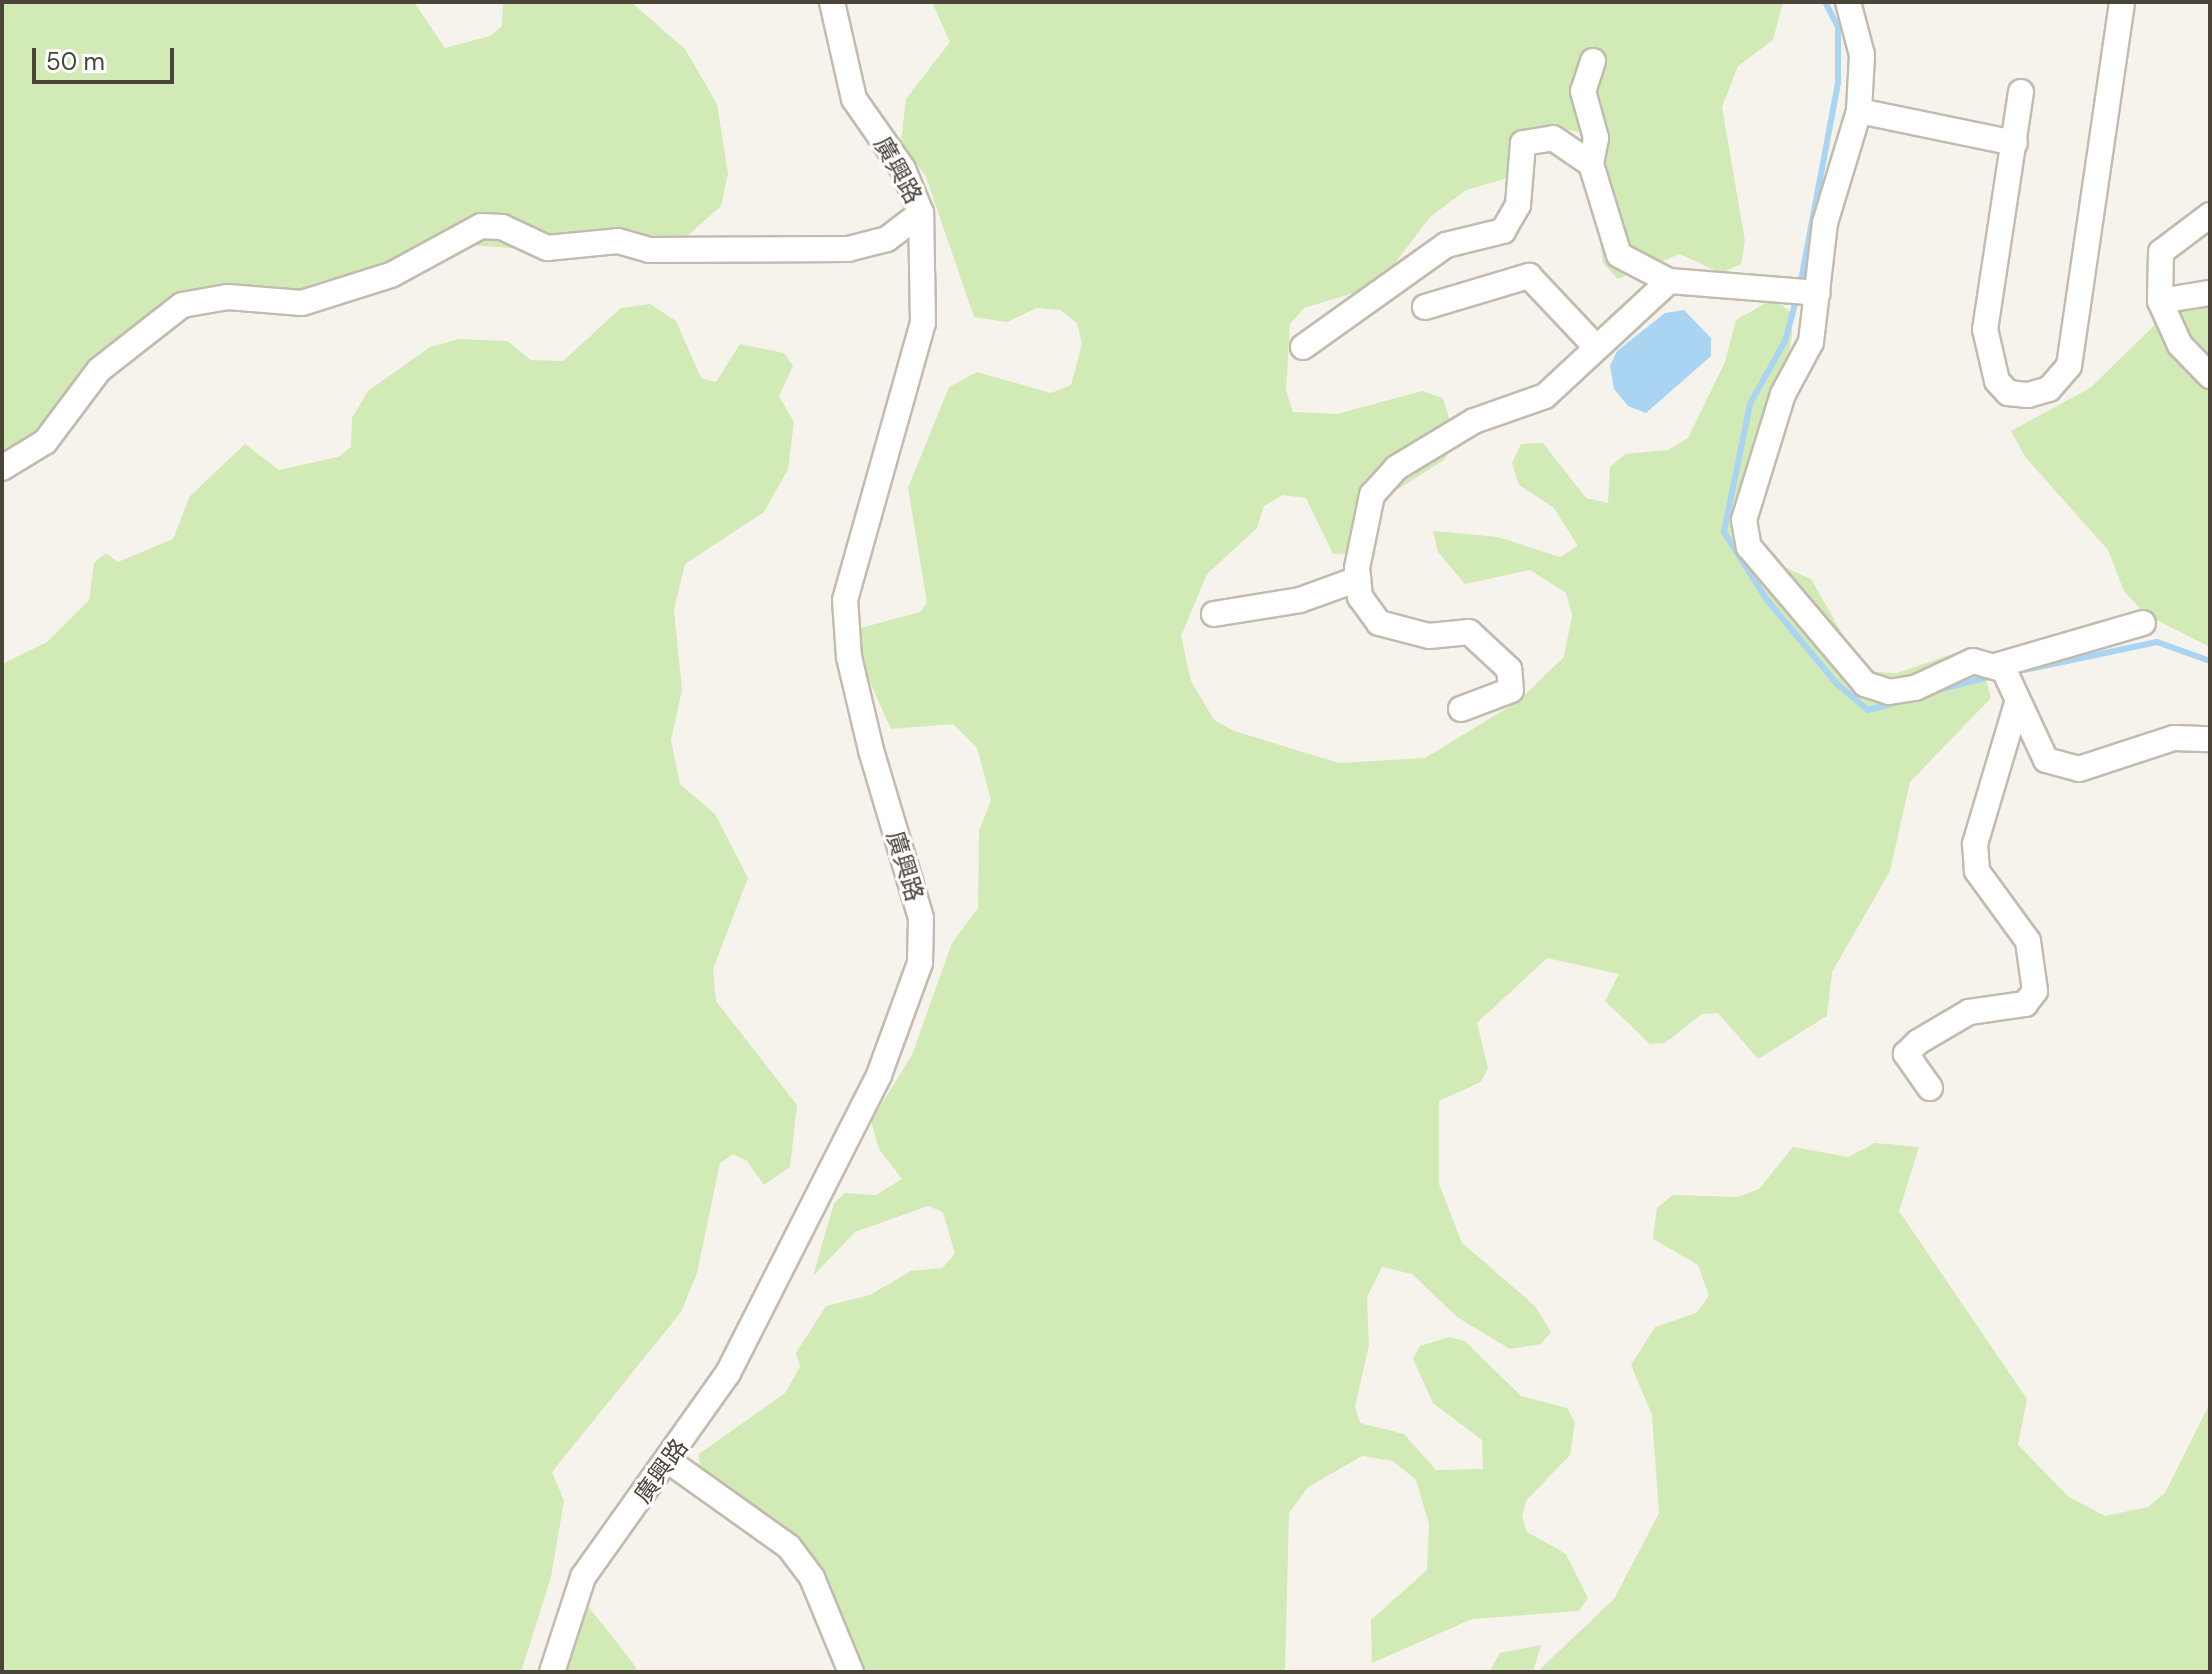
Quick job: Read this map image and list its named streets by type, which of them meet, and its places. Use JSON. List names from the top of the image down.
{
  "streets": {
    "street": ["廣興路"]
  },
  "scale_bar": "50 m"
}
